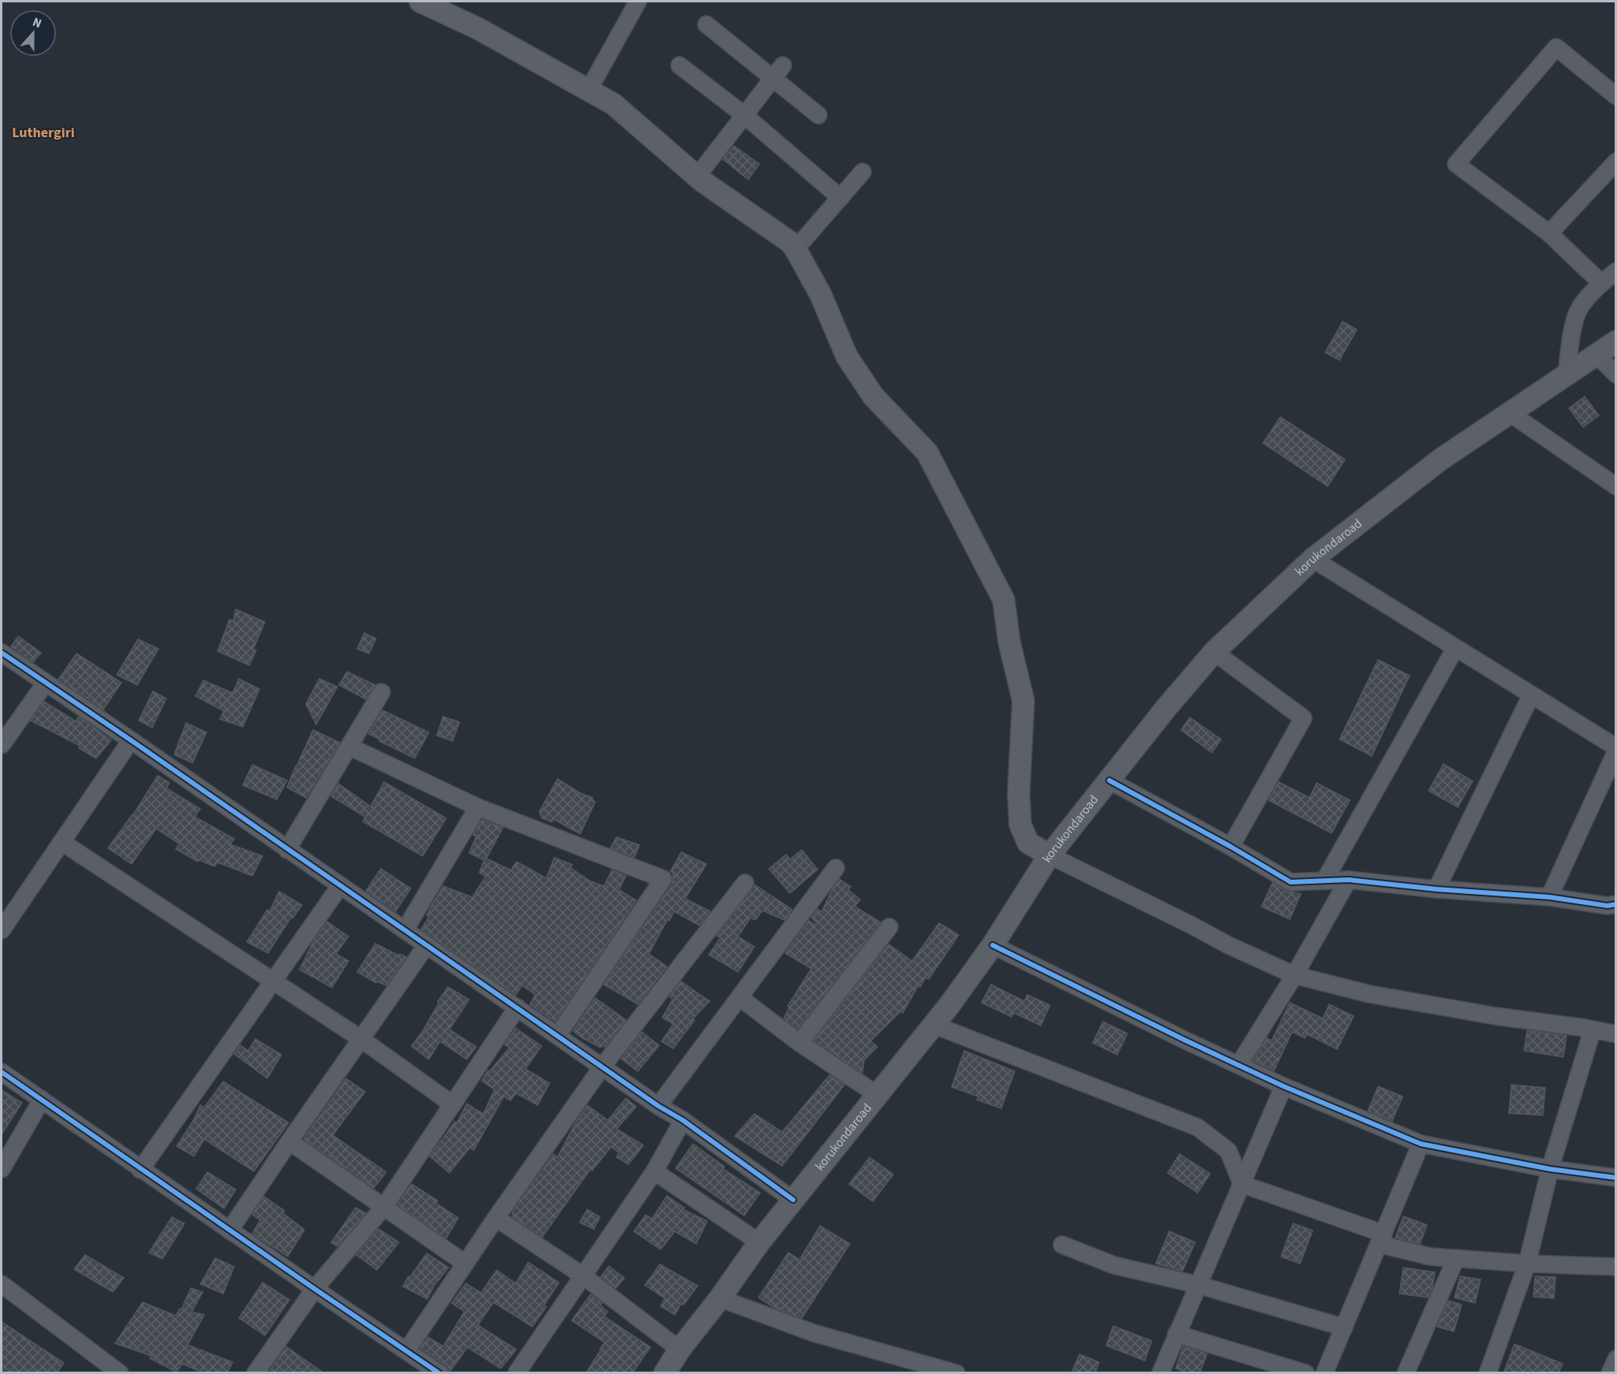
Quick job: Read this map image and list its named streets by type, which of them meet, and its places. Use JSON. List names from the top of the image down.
{
  "streets": {
    "main road": ["korukondaroad"]
  },
  "districts": ["Luthergiri"],
  "north": "top"
}
